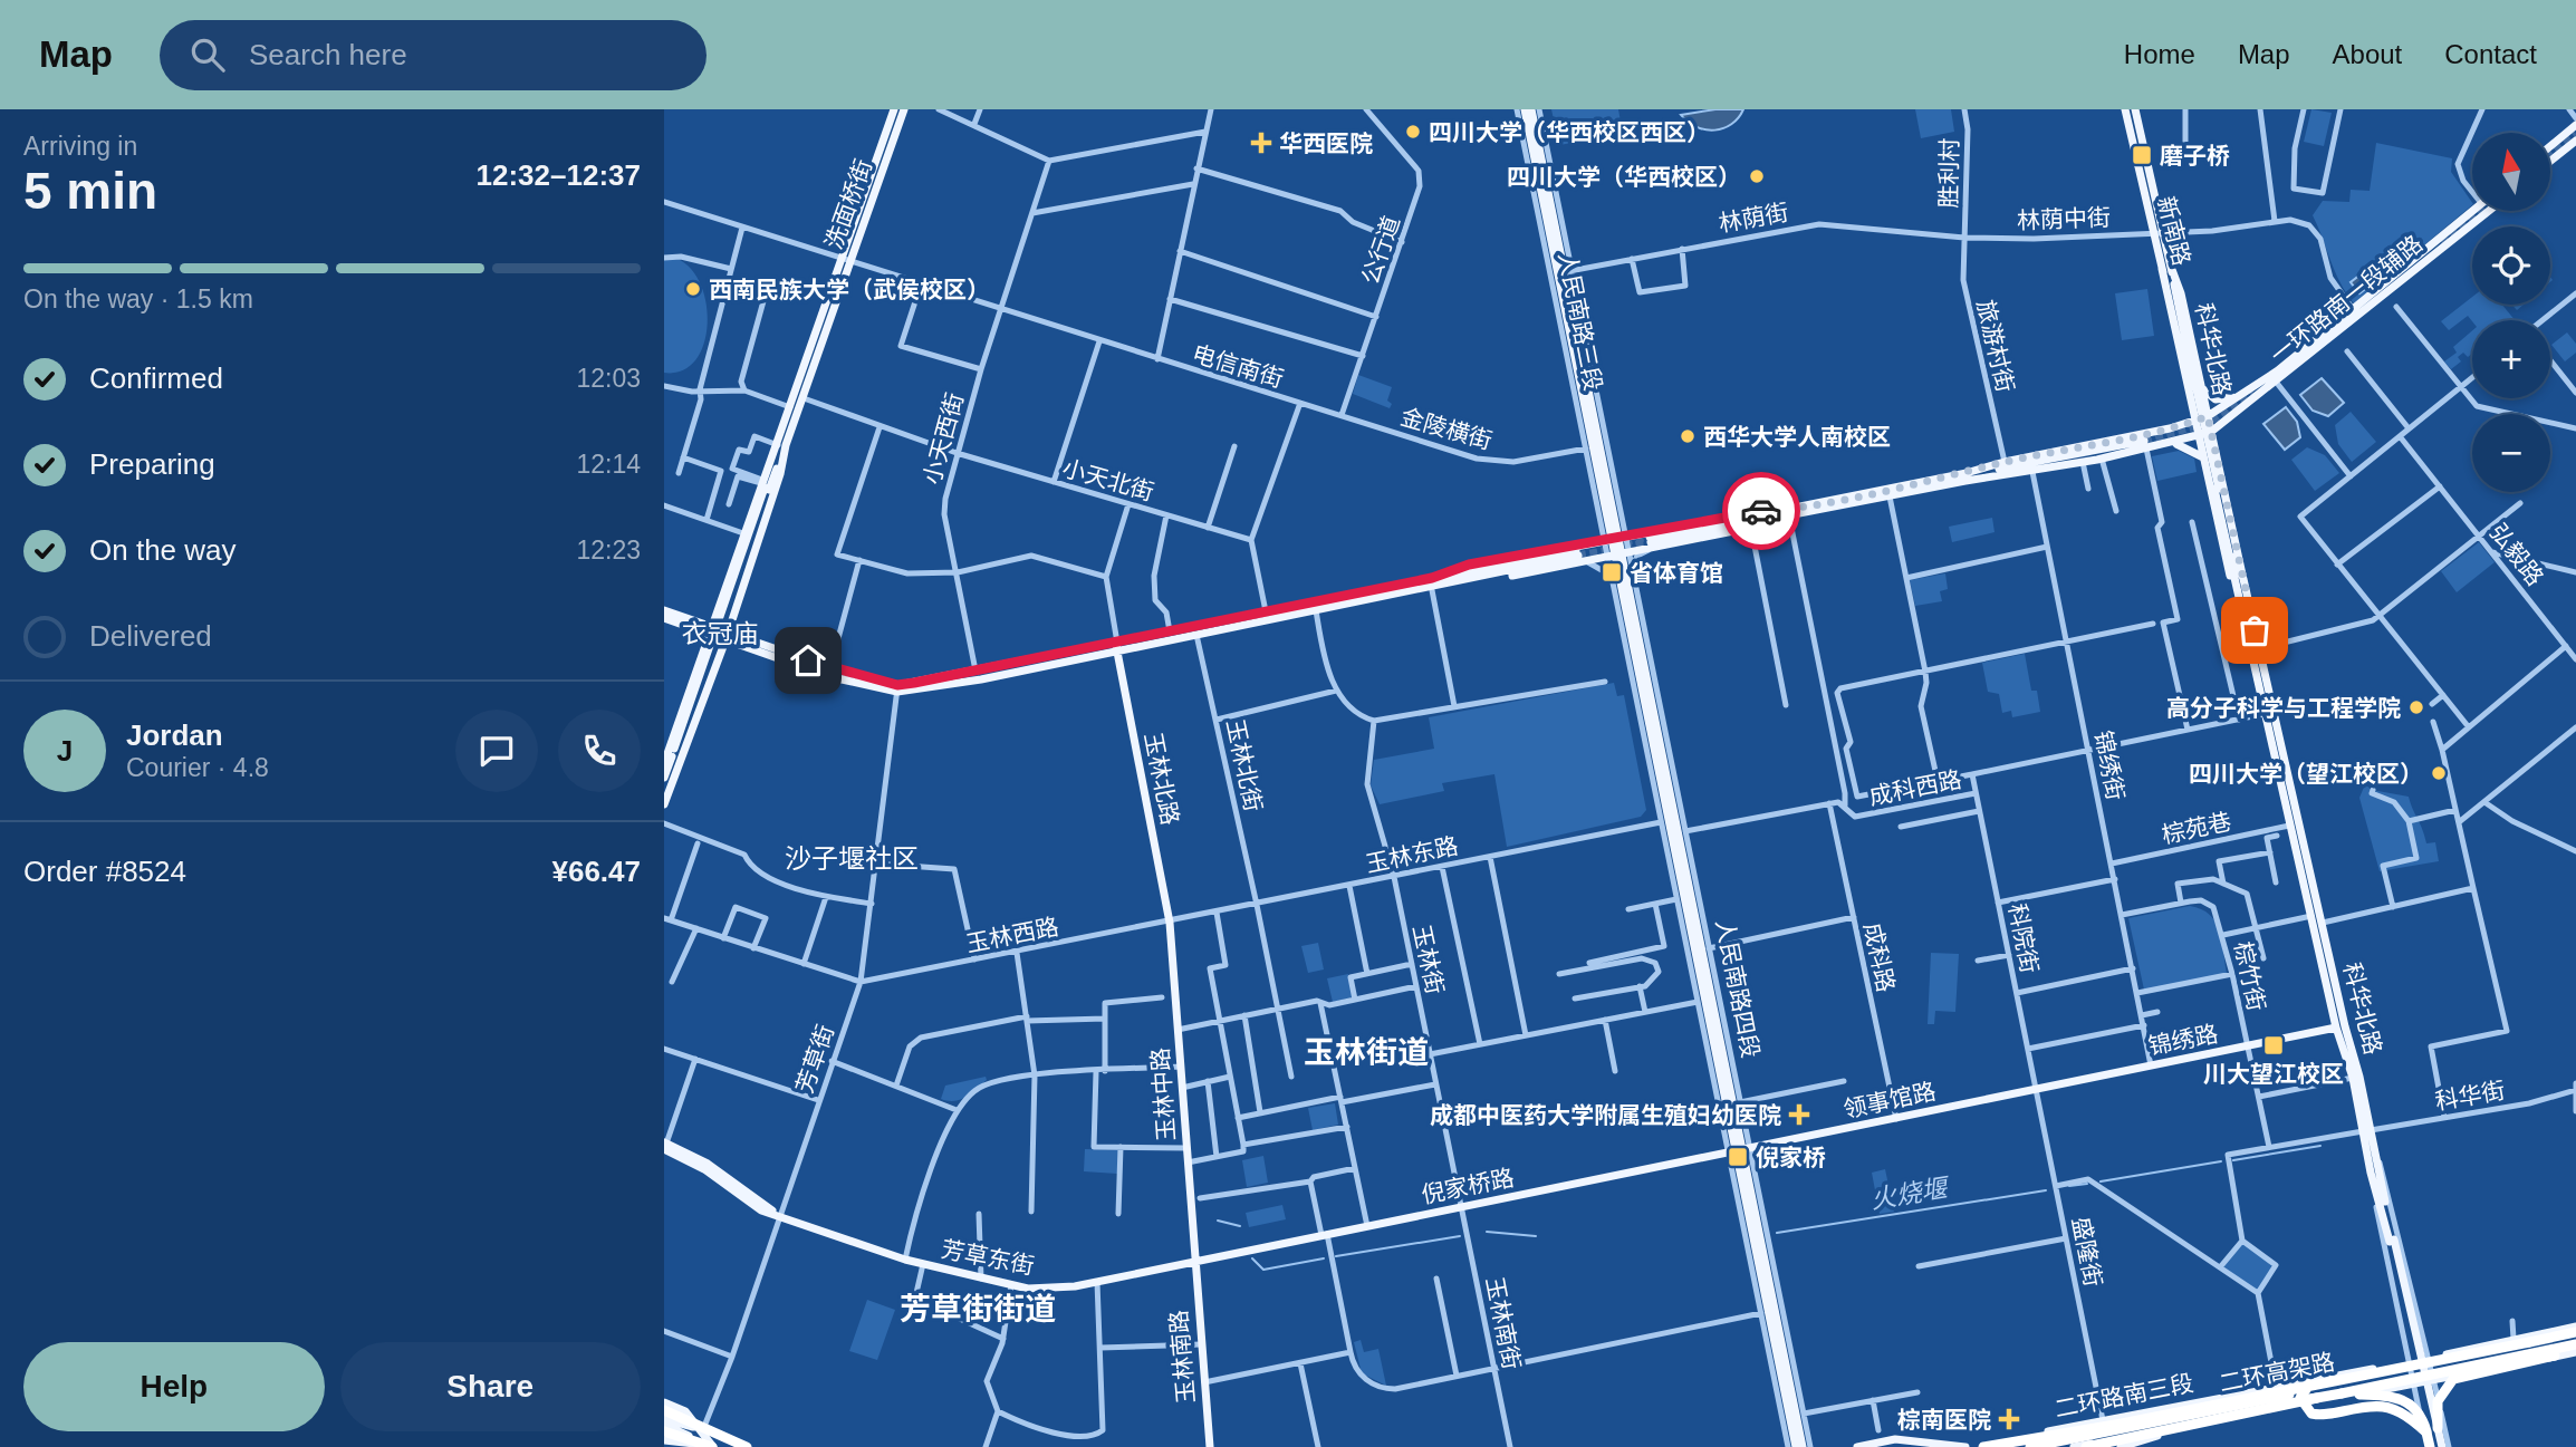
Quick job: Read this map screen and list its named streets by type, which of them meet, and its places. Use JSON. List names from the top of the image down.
{
  "streets": {
    "highway": ["二环高架路"],
    "main road": [
      "洗面桥街",
      "新南路",
      "一环路南一段辅路",
      "人民南路三段",
      "科华北路",
      "玉林北路",
      "人民南路四段",
      "锦绣路",
      "玉林中路",
      "领事馆路",
      "倪家桥路",
      "芳草东街",
      "玉林南路",
      "二环路南三段"
    ],
    "street": [
      "胜利村",
      "林荫街",
      "林荫中街",
      "公行道",
      "旅游村街",
      "电信南街",
      "金陵横街",
      "小天西街",
      "小天北街",
      "弘毅路",
      "玉林北街",
      "锦绣街",
      "成科西路",
      "棕苑巷",
      "玉林东路",
      "玉林西路",
      "科院街",
      "成科路",
      "玉林街",
      "棕竹街",
      "芳草街",
      "科华街",
      "盛隆街",
      "玉林南街"
    ]
  },
  "crossings": [
    ["胜利村", "林荫街"],
    ["胜利村", "林荫中街"],
    ["胜利村", "旅游村街"],
    ["洗面桥街", "电信南街"],
    ["洗面桥街", "小天北街"],
    ["林荫街", "林荫中街"],
    ["林荫街", "人民南路三段"],
    ["林荫街", "旅游村街"],
    ["林荫中街", "新南路"],
    ["林荫中街", "旅游村街"],
    ["新南路", "科华北路"],
    ["公行道", "金陵横街"],
    ["一环路南一段辅路", "旅游村街"],
    ["一环路南一段辅路", "科华北路"],
    ["人民南路三段", "金陵横街"],
    ["人民南路三段", "人民南路四段"],
    ["科华北路", "成科西路"],
    ["科华北路", "棕苑巷"],
    ["科华北路", "锦绣路"],
    ["科华北路", "科华街"],
    ["电信南街", "金陵横街"],
    ["电信南街", "小天西街"],
    ["电信南街", "小天北街"],
    ["小天西街", "小天北街"],
    ["玉林北街", "玉林东路"],
    ["锦绣街", "成科西路"],
    ["锦绣街", "棕苑巷"],
    ["锦绣街", "棕竹街"],
    ["锦绣街", "锦绣路"],
    ["玉林北路", "玉林东路"],
    ["玉林北路", "玉林西路"],
    ["玉林北路", "玉林中路"],
    ["成科西路", "科院街"],
    ["成科西路", "成科路"],
    ["成科西路", "人民南路四段"],
    ["玉林东路", "玉林西路"],
    ["玉林东路", "玉林街"],
    ["玉林东路", "人民南路四段"],
    ["玉林东路", "玉林中路"],
    ["玉林西路", "芳草街"],
    ["玉林西路", "玉林中路"],
    ["科院街", "锦绣路"],
    ["科院街", "领事馆路"],
    ["科院街", "盛隆街"],
    ["成科路", "领事馆路"],
    ["玉林街", "倪家桥路"],
    ["玉林街", "玉林南街"],
    ["棕竹街", "锦绣路"],
    ["棕竹街", "科华街"],
    ["人民南路四段", "领事馆路"],
    ["人民南路四段", "倪家桥路"],
    ["锦绣路", "领事馆路"],
    ["锦绣路", "盛隆街"],
    ["芳草街", "芳草东街"],
    ["玉林中路", "倪家桥路"],
    ["玉林中路", "芳草东街"],
    ["玉林中路", "玉林南路"],
    ["领事馆路", "倪家桥路"],
    ["领事馆路", "盛隆街"],
    ["倪家桥路", "芳草东街"],
    ["倪家桥路", "玉林南街"],
    ["倪家桥路", "玉林南路"],
    ["盛隆街", "二环路南三段"],
    ["芳草东街", "玉林南路"]
  ],
  "districts": [
    "衣冠庙",
    "沙子堰社区",
    "玉林街道",
    "芳草街街道"
  ],
  "water": ["火烧堰"],
  "places": {
    "other": [
      "四川大学（华西校区西区）",
      "四川大学（华西校区）",
      "西南民族大学（武侯校区）",
      "西华大学人南校区",
      "高分子科学与工程学院",
      "四川大学（望江校区）"
    ],
    "health": ["华西医院", "成都中医药大学附属生殖妇幼医院", "棕南医院"],
    "transit": [
      "磨子桥",
      "省体育馆",
      "川大望江校区",
      "倪家桥"
    ]
  },
  "north": "top",
  "page": {
    "header": "Map",
    "search": "Search here",
    "nav": [
      "Home",
      "Map",
      "About",
      "Contact"
    ],
    "heading": ["5 min", "Arriving in", "12:32–12:37"],
    "panel": [
      "Jordan",
      "Courier · 4.8",
      "Order #8524",
      "¥66.47"
    ],
    "map_buttons": ["+", "−"],
    "bar": "On the way · 1.5 km",
    "list": [
      ["Confirmed", "12:03"],
      ["Preparing", "12:14"],
      ["On the way", "12:23"],
      "Delivered"
    ],
    "round": "J",
    "buttons": ["Help", "Share"]
  }
}
